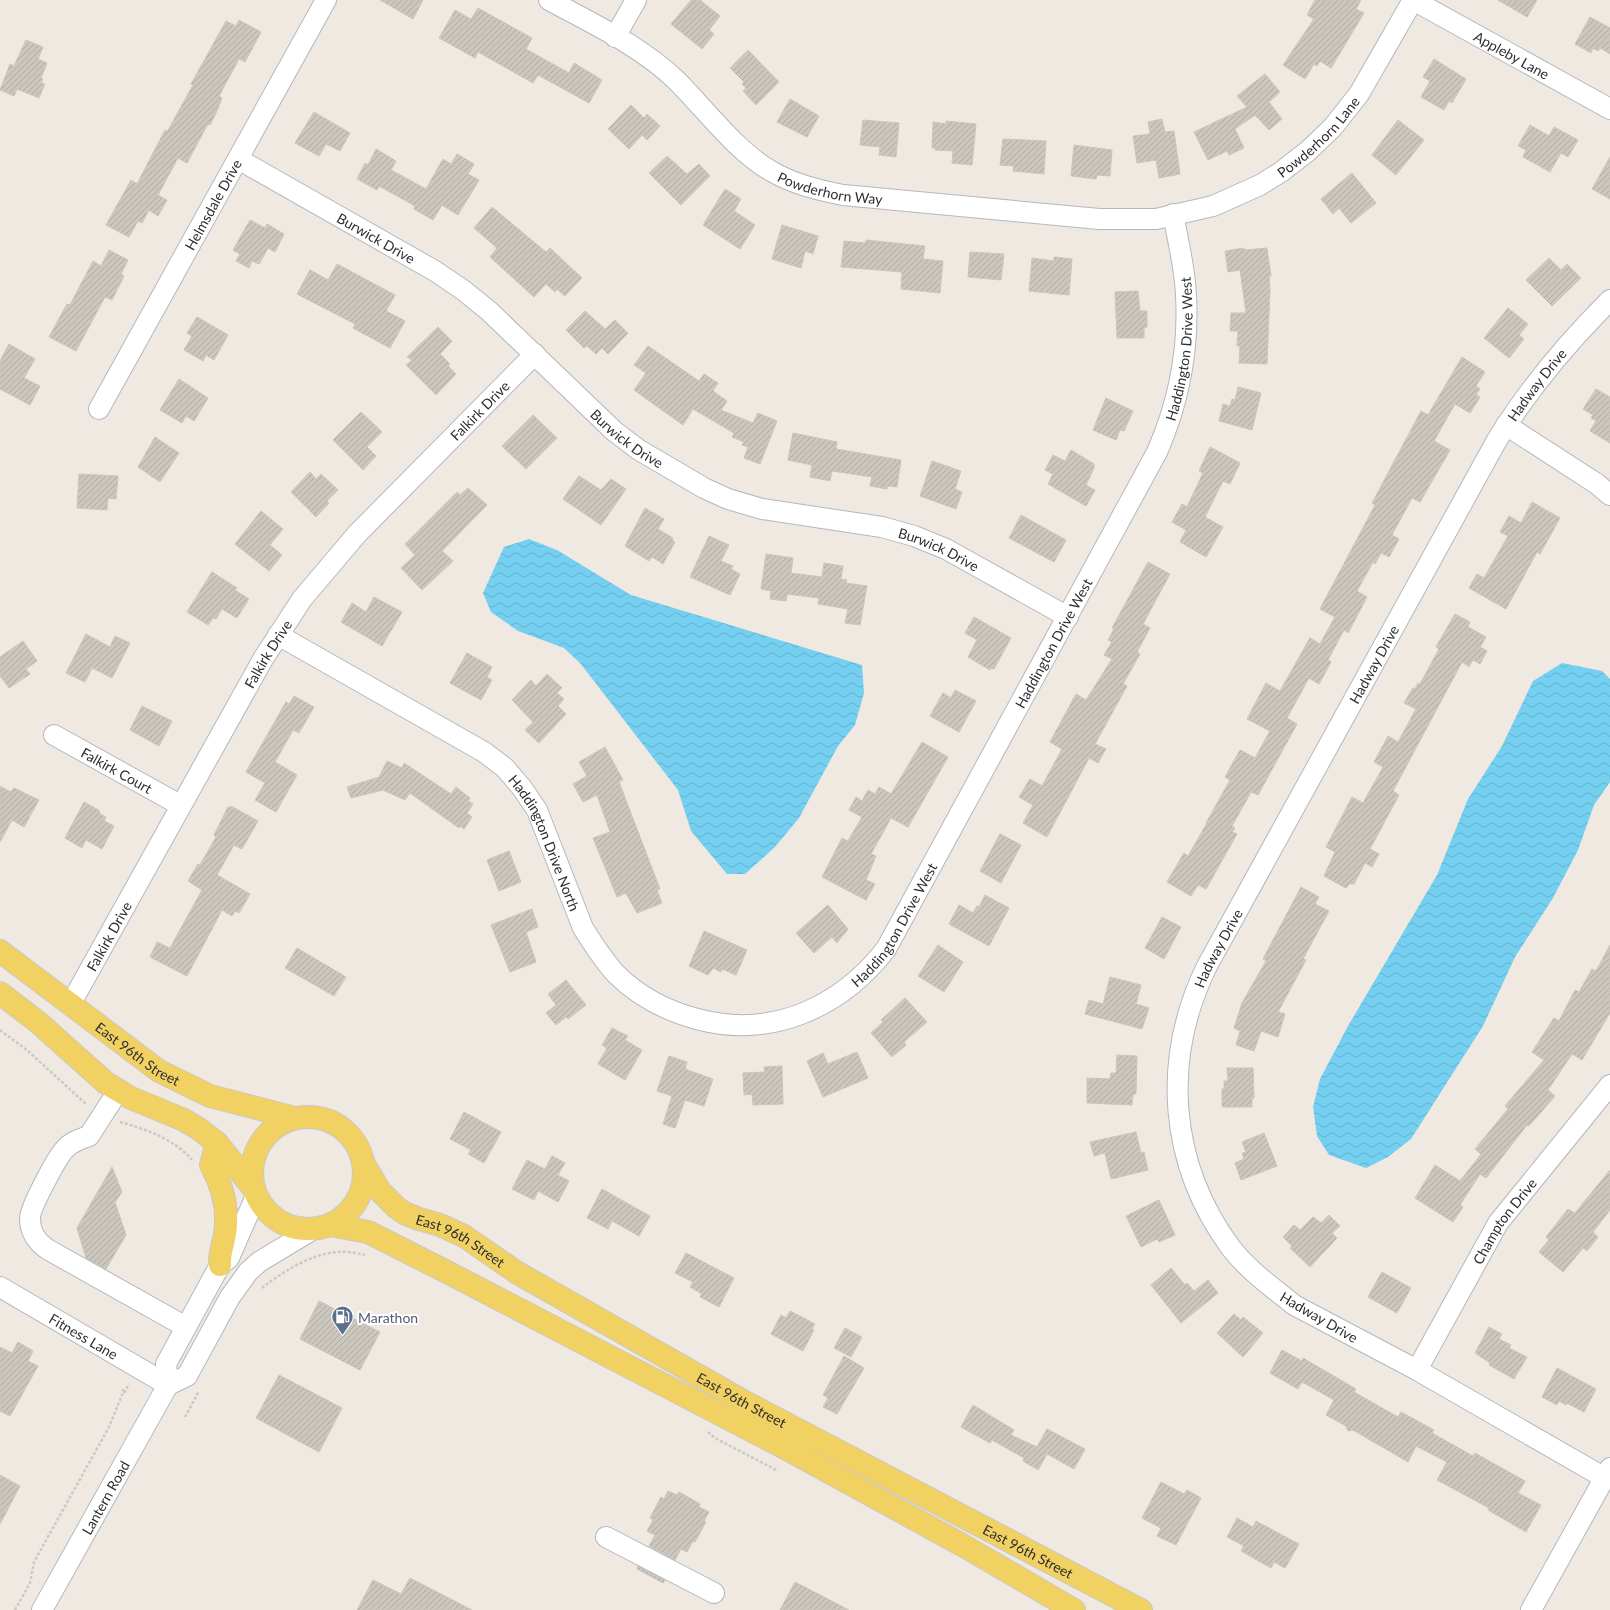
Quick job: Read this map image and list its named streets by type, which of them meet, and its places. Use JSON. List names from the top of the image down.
{
  "streets": {
    "main road": ["East 96th Street"],
    "street": [
      "Appleby Lane",
      "Powderhorn Lane",
      "Powderhorn Way",
      "Helmsdale Drive",
      "Burwick Drive",
      "Haddington Drive West",
      "Hadway Drive",
      "Falkirk Drive",
      "Falkirk Court",
      "Haddington Drive North",
      "Champton Drive",
      "Fitness Lane",
      "Lantern Road"
    ]
  },
  "crossings": [
    ["Appleby Lane", "Powderhorn Lane"],
    ["Powderhorn Lane", "Powderhorn Way"],
    ["Powderhorn Lane", "Haddington Drive West"],
    ["Powderhorn Way", "Haddington Drive West"],
    ["Helmsdale Drive", "Burwick Drive"],
    ["Burwick Drive", "Haddington Drive West"],
    ["Burwick Drive", "Falkirk Drive"],
    ["Haddington Drive West", "Haddington Drive North"],
    ["Hadway Drive", "Champton Drive"],
    ["Falkirk Drive", "Falkirk Court"],
    ["Falkirk Drive", "Haddington Drive North"],
    ["Falkirk Drive", "East 96th Street"],
    ["Fitness Lane", "Lantern Road"]
  ],
  "places": {
    "fuel station": ["Marathon"]
  }
}
